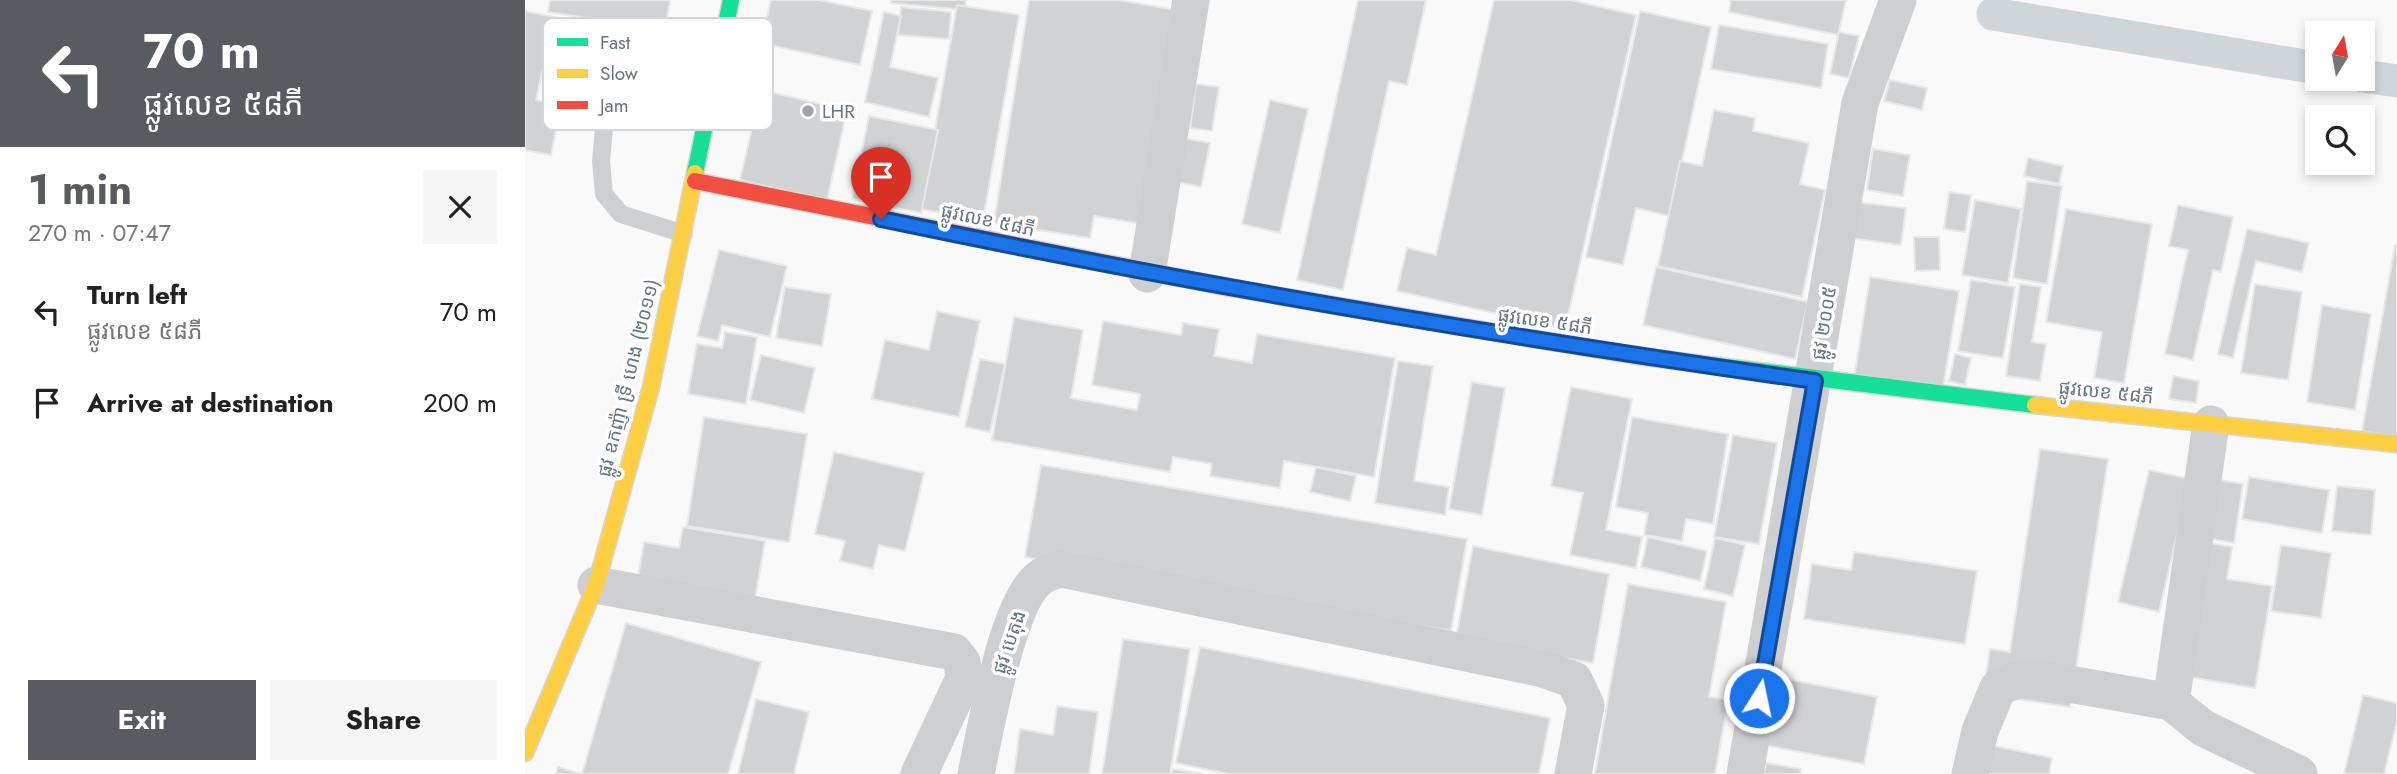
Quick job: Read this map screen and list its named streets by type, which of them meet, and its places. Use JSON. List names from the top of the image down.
{
  "streets": {
    "street": [
      "ផ្លូវលេខ ៥៨ភី",
      "ផ្លូវ ២០០៥",
      "ផ្លូវ ឧកញ៉ា ទ្រី ហេង (២០១១)",
      "ផ្លូវ បេតុង"
    ]
  },
  "crossings": [
    ["ផ្លូវលេខ ៥៨ភី", "ផ្លូវ ២០០៥"],
    ["ផ្លូវលេខ ៥៨ភី", "ផ្លូវ ឧកញ៉ា ទ្រី ហេង (២០១១)"]
  ],
  "places": ["LHR"],
  "legend": ["Fast", "Slow", "Jam"],
  "north": "top",
  "page": {
    "turn": ["70 m", "ផ្លូវលេខ ៥៨ភី"],
    "heading": ["1 min", "270 m · 07:47"],
    "list": [
      {
        "name": "Turn left",
        "note": "ផ្លូវលេខ ៥៨ភី",
        "value": "70 m"
      },
      {
        "name": "Arrive at destination",
        "value": "200 m"
      }
    ],
    "buttons": ["Exit", "Share"]
  }
}
